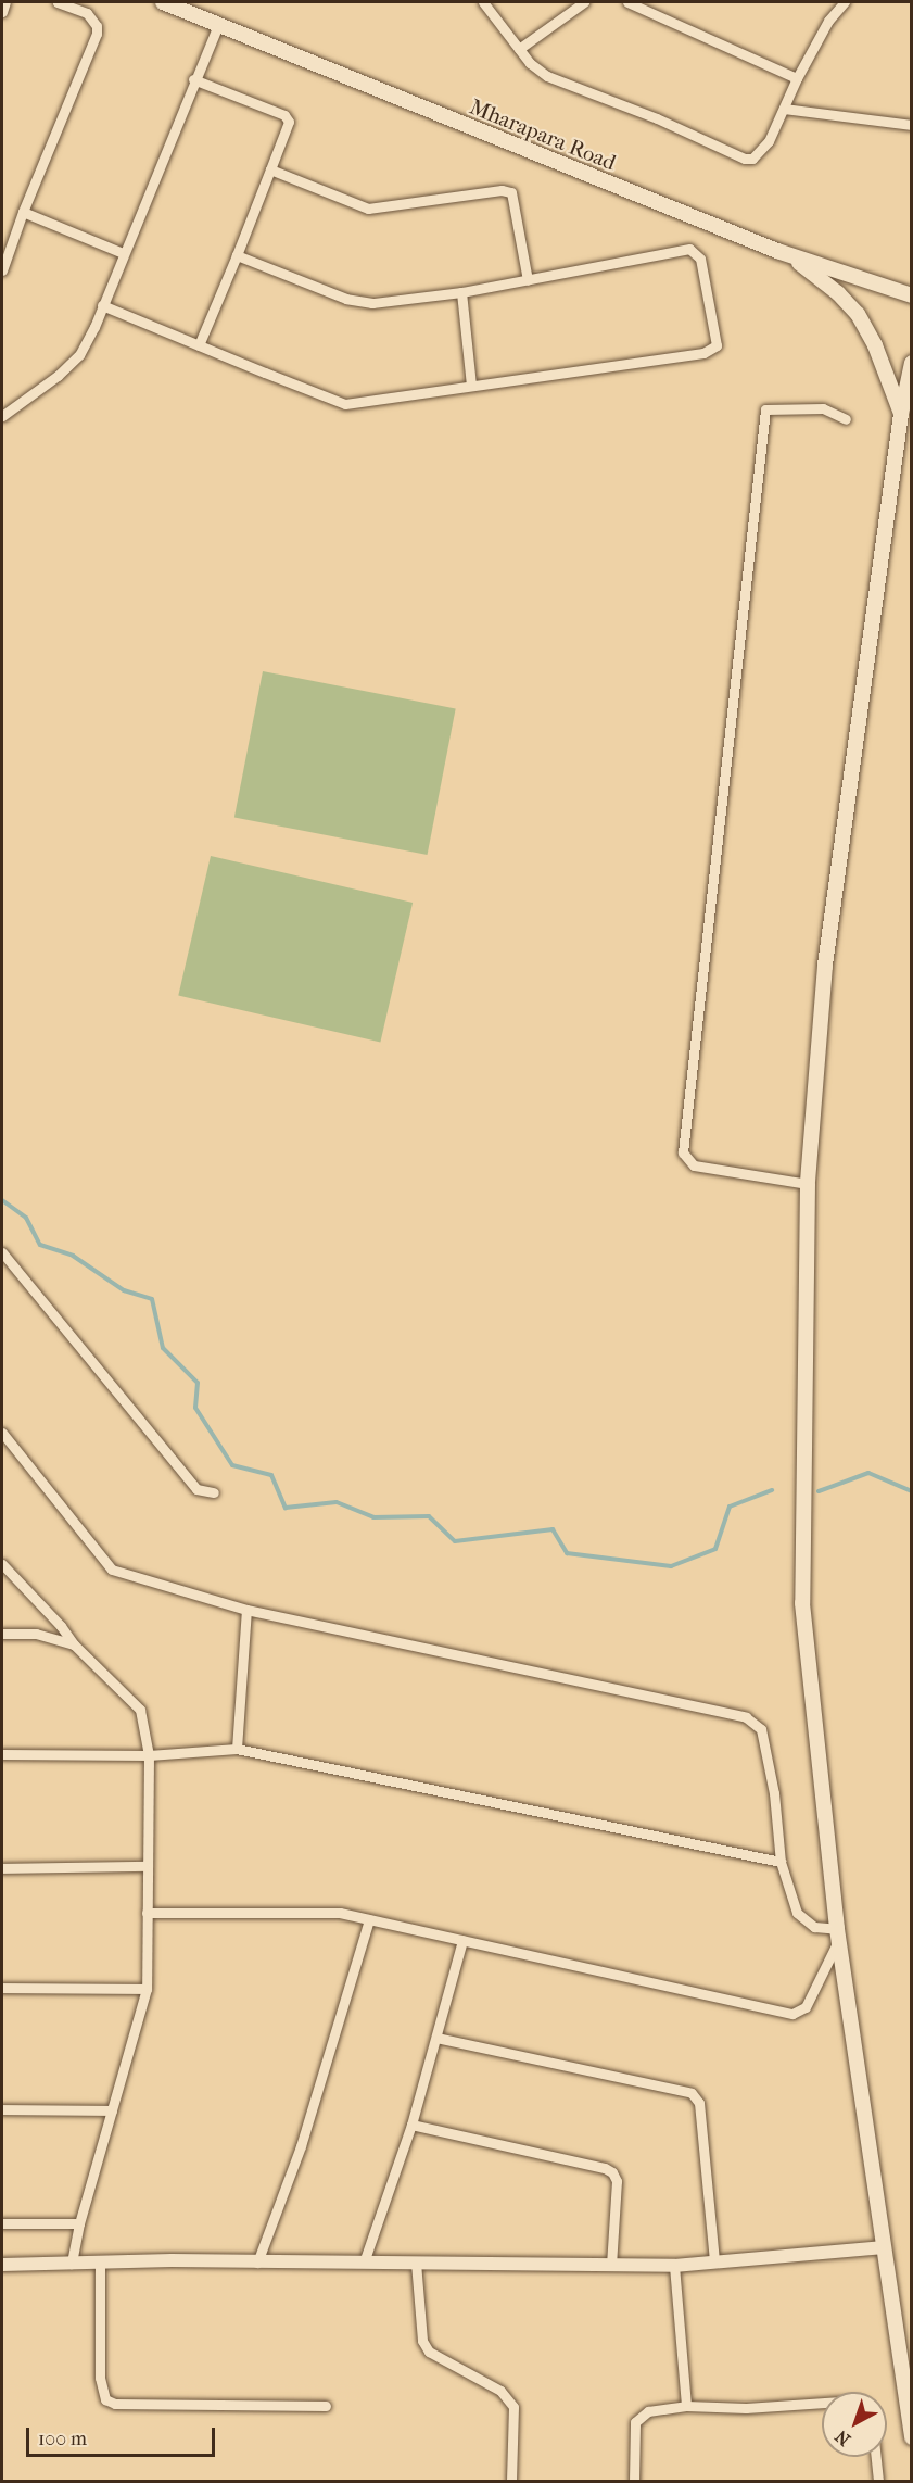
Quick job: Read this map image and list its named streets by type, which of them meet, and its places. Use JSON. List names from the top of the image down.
{
  "streets": {
    "main road": ["Mharapara Road"]
  },
  "scale_bar": "100 m",
  "north": "bottom left"
}
